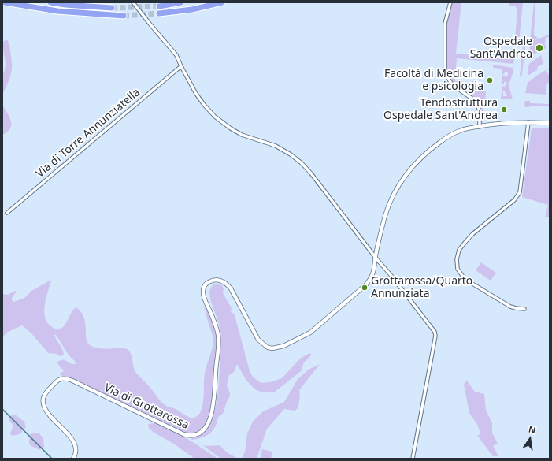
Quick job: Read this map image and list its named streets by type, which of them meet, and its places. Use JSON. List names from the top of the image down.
{
  "streets": {
    "street": ["Via di Torre Annunziatella", "Via di Grottarossa"]
  },
  "places": [
    "Ospedale Sant'Andrea",
    "Facoltà di Medicina e psicologia",
    "Tendostruttura Ospedale Sant'Andrea",
    "Grottarossa/Quarto Annunziata"
  ],
  "north": "top"
}
